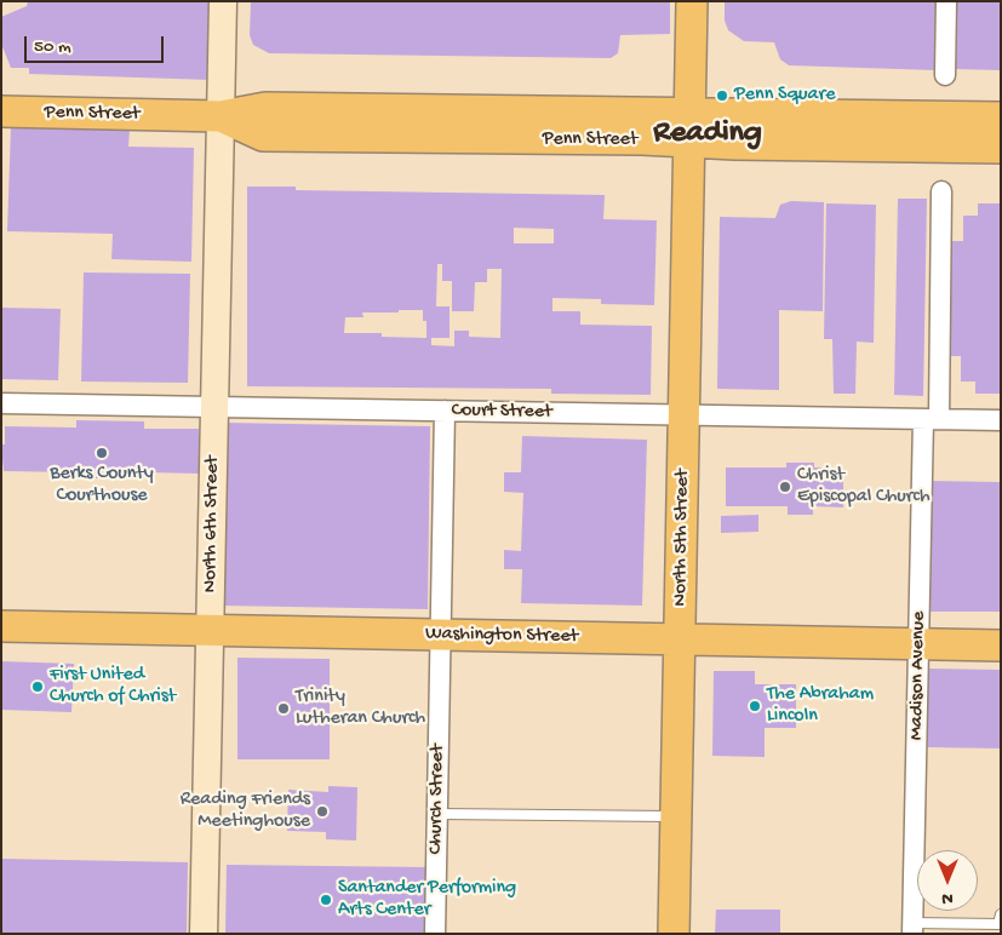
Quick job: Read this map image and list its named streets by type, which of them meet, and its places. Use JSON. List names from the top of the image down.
{
  "streets": {
    "main road": ["Penn Street", "North 5th Street", "Washington Street"],
    "street": [
      "Court Street",
      "North 6th Street",
      "Madison Avenue",
      "Church Street"
    ]
  },
  "crossings": [
    ["Penn Street", "North 6th Street"],
    ["Penn Street", "North 5th Street"],
    ["Court Street", "North 6th Street"],
    ["Court Street", "North 5th Street"],
    ["Court Street", "Madison Avenue"],
    ["Court Street", "Church Street"],
    ["North 6th Street", "Washington Street"],
    ["North 5th Street", "Washington Street"],
    ["Washington Street", "Madison Avenue"],
    ["Washington Street", "Church Street"]
  ],
  "districts": ["Reading"],
  "places": [
    "Penn Square",
    "Berks County Courthouse",
    "Christ Episcopal Church",
    "First United Church of Christ",
    "The Abraham Lincoln",
    "Trinity Lutheran Church",
    "Reading Friends Meetinghouse",
    "Santander Performing Arts Center"
  ],
  "scale_bar": "50 m",
  "north": "bottom"
}
